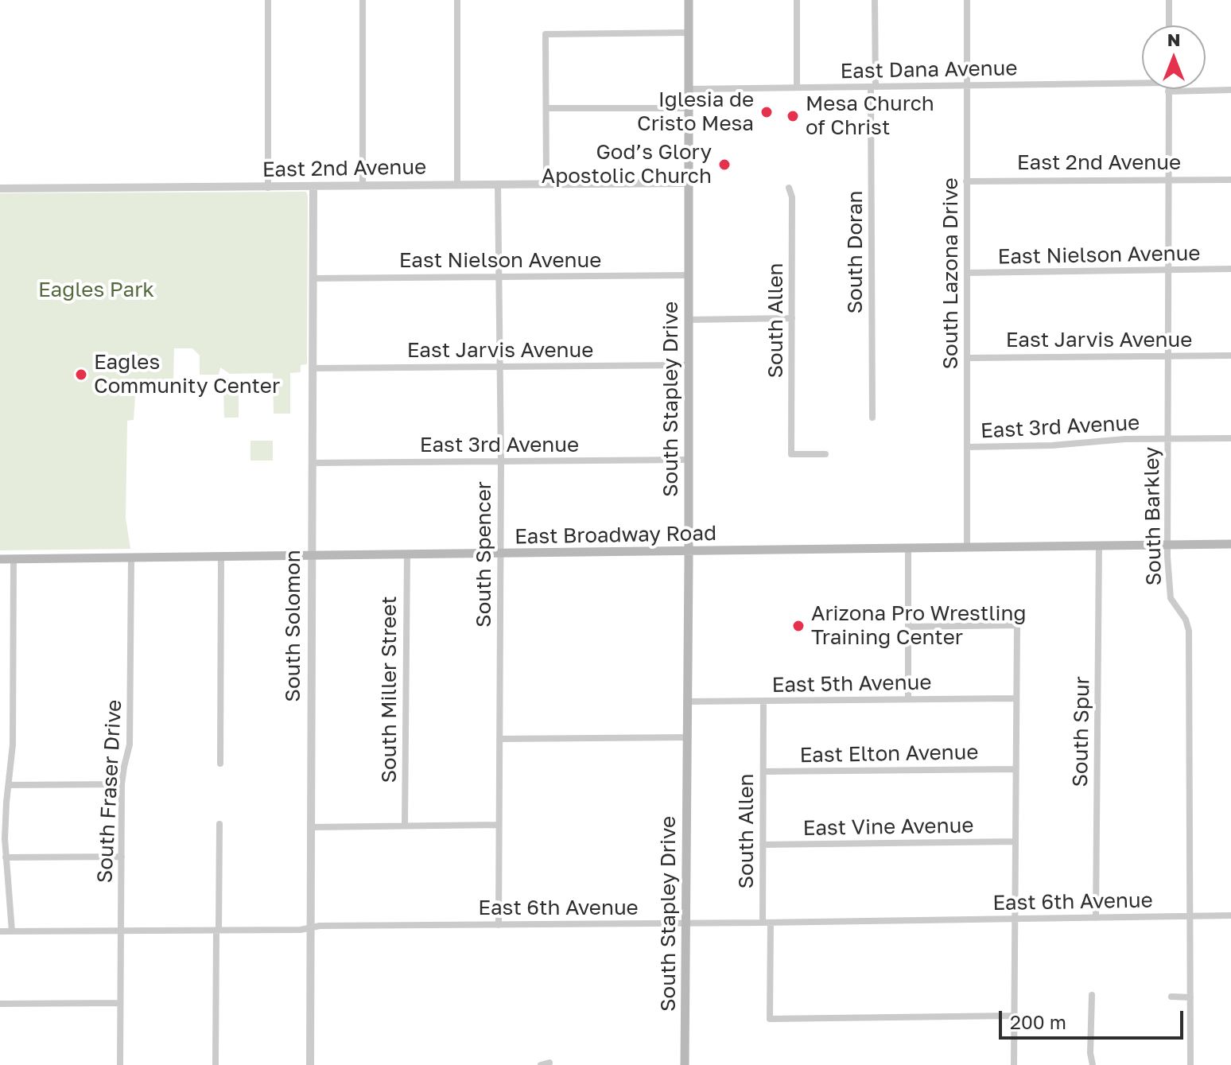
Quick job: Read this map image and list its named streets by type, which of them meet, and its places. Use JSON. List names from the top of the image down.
{
  "streets": {
    "main road": ["South Stapley Drive", "East Broadway Road"],
    "street": [
      "East Dana Avenue",
      "East 2nd Avenue",
      "South Doran",
      "East Nielson Avenue",
      "South Lazona Drive",
      "South Allen",
      "East Jarvis Avenue",
      "East 3rd Avenue",
      "South Barkley",
      "South Spencer",
      "South Solomon",
      "East 5th Avenue",
      "South Miller Street",
      "South Spur",
      "East Elton Avenue",
      "South Fraser Drive",
      "East Vine Avenue",
      "East 6th Avenue"
    ]
  },
  "crossings": [
    ["East Dana Avenue", "South Doran"],
    ["East Dana Avenue", "South Lazona Drive"],
    ["East Dana Avenue", "South Stapley Drive"],
    ["East 2nd Avenue", "South Lazona Drive"],
    ["East 2nd Avenue", "South Stapley Drive"],
    ["East 2nd Avenue", "South Barkley"],
    ["East 2nd Avenue", "South Spencer"],
    ["East 2nd Avenue", "South Solomon"],
    ["East Nielson Avenue", "South Lazona Drive"],
    ["East Nielson Avenue", "South Stapley Drive"],
    ["East Nielson Avenue", "South Barkley"],
    ["East Nielson Avenue", "South Spencer"],
    ["East Nielson Avenue", "South Solomon"],
    ["South Lazona Drive", "East Jarvis Avenue"],
    ["South Lazona Drive", "East 3rd Avenue"],
    ["South Lazona Drive", "East Broadway Road"],
    ["South Allen", "East 5th Avenue"],
    ["South Allen", "East Elton Avenue"],
    ["South Allen", "East Vine Avenue"],
    ["South Allen", "East 6th Avenue"],
    ["East Jarvis Avenue", "South Stapley Drive"],
    ["East Jarvis Avenue", "South Barkley"],
    ["East Jarvis Avenue", "South Spencer"],
    ["East Jarvis Avenue", "South Solomon"],
    ["South Stapley Drive", "East 3rd Avenue"],
    ["South Stapley Drive", "East Broadway Road"],
    ["South Stapley Drive", "East 5th Avenue"],
    ["South Stapley Drive", "East 6th Avenue"],
    ["East 3rd Avenue", "South Barkley"],
    ["East 3rd Avenue", "South Spencer"],
    ["East 3rd Avenue", "South Solomon"],
    ["South Barkley", "East Broadway Road"],
    ["South Barkley", "East 6th Avenue"],
    ["East Broadway Road", "South Spencer"],
    ["East Broadway Road", "South Solomon"],
    ["East Broadway Road", "South Miller Street"],
    ["East Broadway Road", "South Spur"],
    ["East Broadway Road", "South Fraser Drive"],
    ["South Spencer", "East 6th Avenue"],
    ["South Solomon", "East 6th Avenue"],
    ["South Spur", "East 6th Avenue"],
    ["South Fraser Drive", "East 6th Avenue"]
  ],
  "parks": ["Eagles Park"],
  "places": [
    "Iglesia de Cristo Mesa",
    "Mesa Church of Christ",
    "God’s Glory Apostolic Church",
    "Eagles Community Center",
    "Arizona Pro Wrestling Training Center"
  ],
  "scale_bar": "200 m",
  "north": "top"
}
